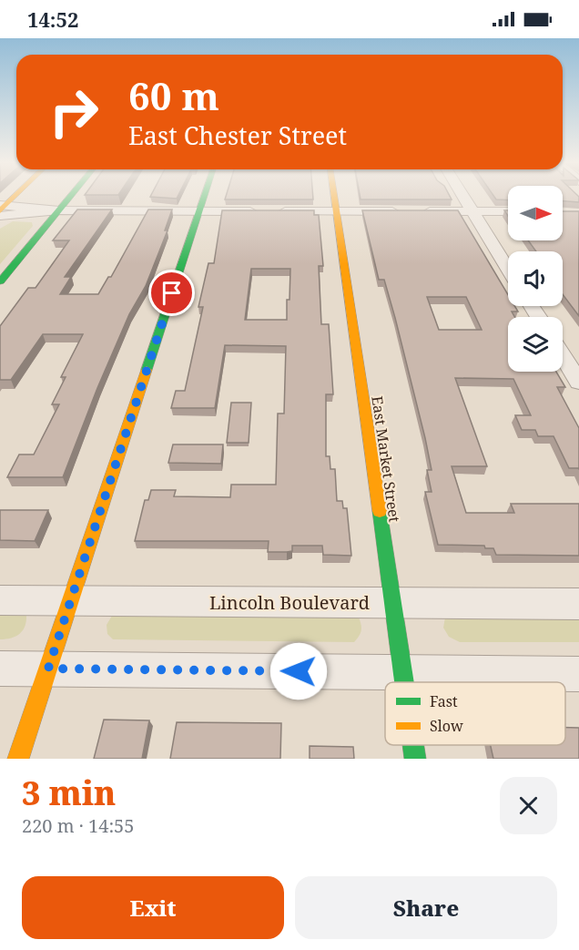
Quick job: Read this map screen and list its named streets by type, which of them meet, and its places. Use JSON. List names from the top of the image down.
{
  "streets": {
    "main road": ["East Market Street"],
    "street": ["Lincoln Boulevard"]
  },
  "crossings": [
    ["East Market Street", "Lincoln Boulevard"]
  ],
  "legend": ["Fast", "Slow"],
  "north": "right",
  "page": {
    "status": "14:52",
    "turn": ["60 m", "East Chester Street"],
    "heading": ["3 min", "220 m · 14:55"],
    "buttons": ["Exit", "Share"]
  }
}
